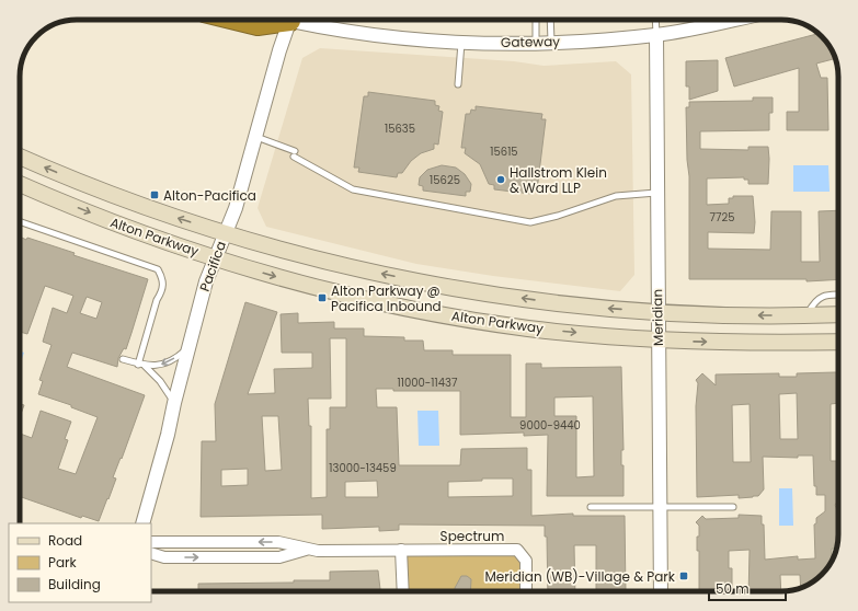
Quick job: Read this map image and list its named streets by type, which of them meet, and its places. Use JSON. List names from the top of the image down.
{
  "streets": {
    "main road": ["Alton Parkway"],
    "street": [
      "Gateway",
      "Pacifica",
      "Meridian",
      "Spectrum"
    ]
  },
  "crossings": [
    ["Gateway", "Meridian"],
    ["Alton Parkway", "Pacifica"],
    ["Alton Parkway", "Meridian"]
  ],
  "places": {
    "other": ["Hallstrom Klein & Ward LLP"],
    "transit": ["Alton-Pacifica", "Alton Parkway @ Pacifica Inbound", "Meridian (WB)-Village & Park"]
  },
  "house_numbers": [
    "15635",
    "15615",
    "15625",
    "7725",
    "11000-11437",
    "9000-9440",
    "13000-13459"
  ],
  "legend": ["Road", "Park", "Building"],
  "scale_bar": "50 m"
}
